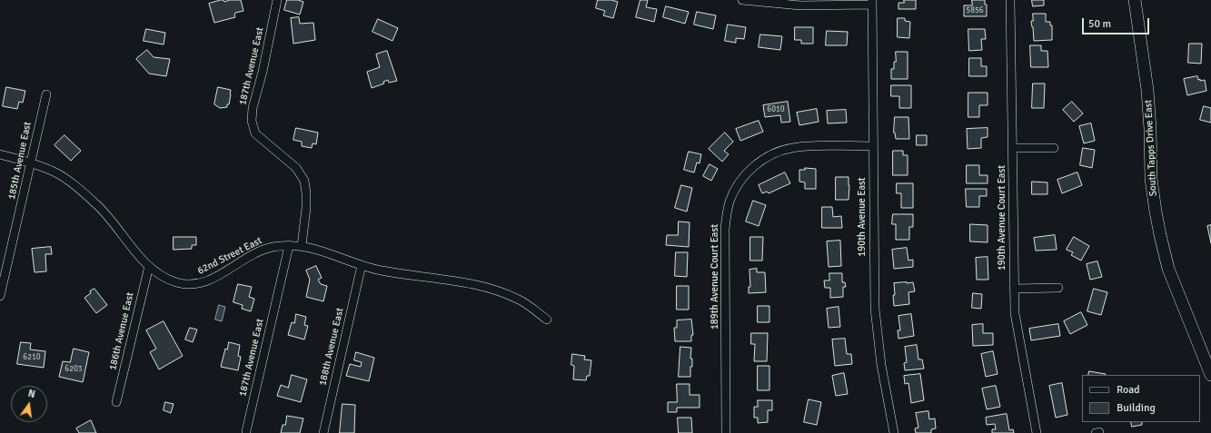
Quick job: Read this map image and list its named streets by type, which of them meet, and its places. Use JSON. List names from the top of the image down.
{
  "streets": {
    "street": [
      "187th Avenue East",
      "South Tapps Drive East",
      "185th Avenue East",
      "190th Avenue East",
      "190th Avenue Court East",
      "62nd Street East",
      "189th Avenue Court East",
      "186th Avenue East",
      "188th Avenue East"
    ]
  },
  "crossings": [
    ["187th Avenue East", "62nd Street East"],
    ["185th Avenue East", "62nd Street East"],
    ["190th Avenue East", "189th Avenue Court East"],
    ["62nd Street East", "186th Avenue East"],
    ["62nd Street East", "188th Avenue East"]
  ],
  "house_numbers": [
    "5856",
    "6010",
    "6210",
    "6203"
  ],
  "legend": ["Road", "Building"],
  "scale_bar": "50 m",
  "north": "top"
}
